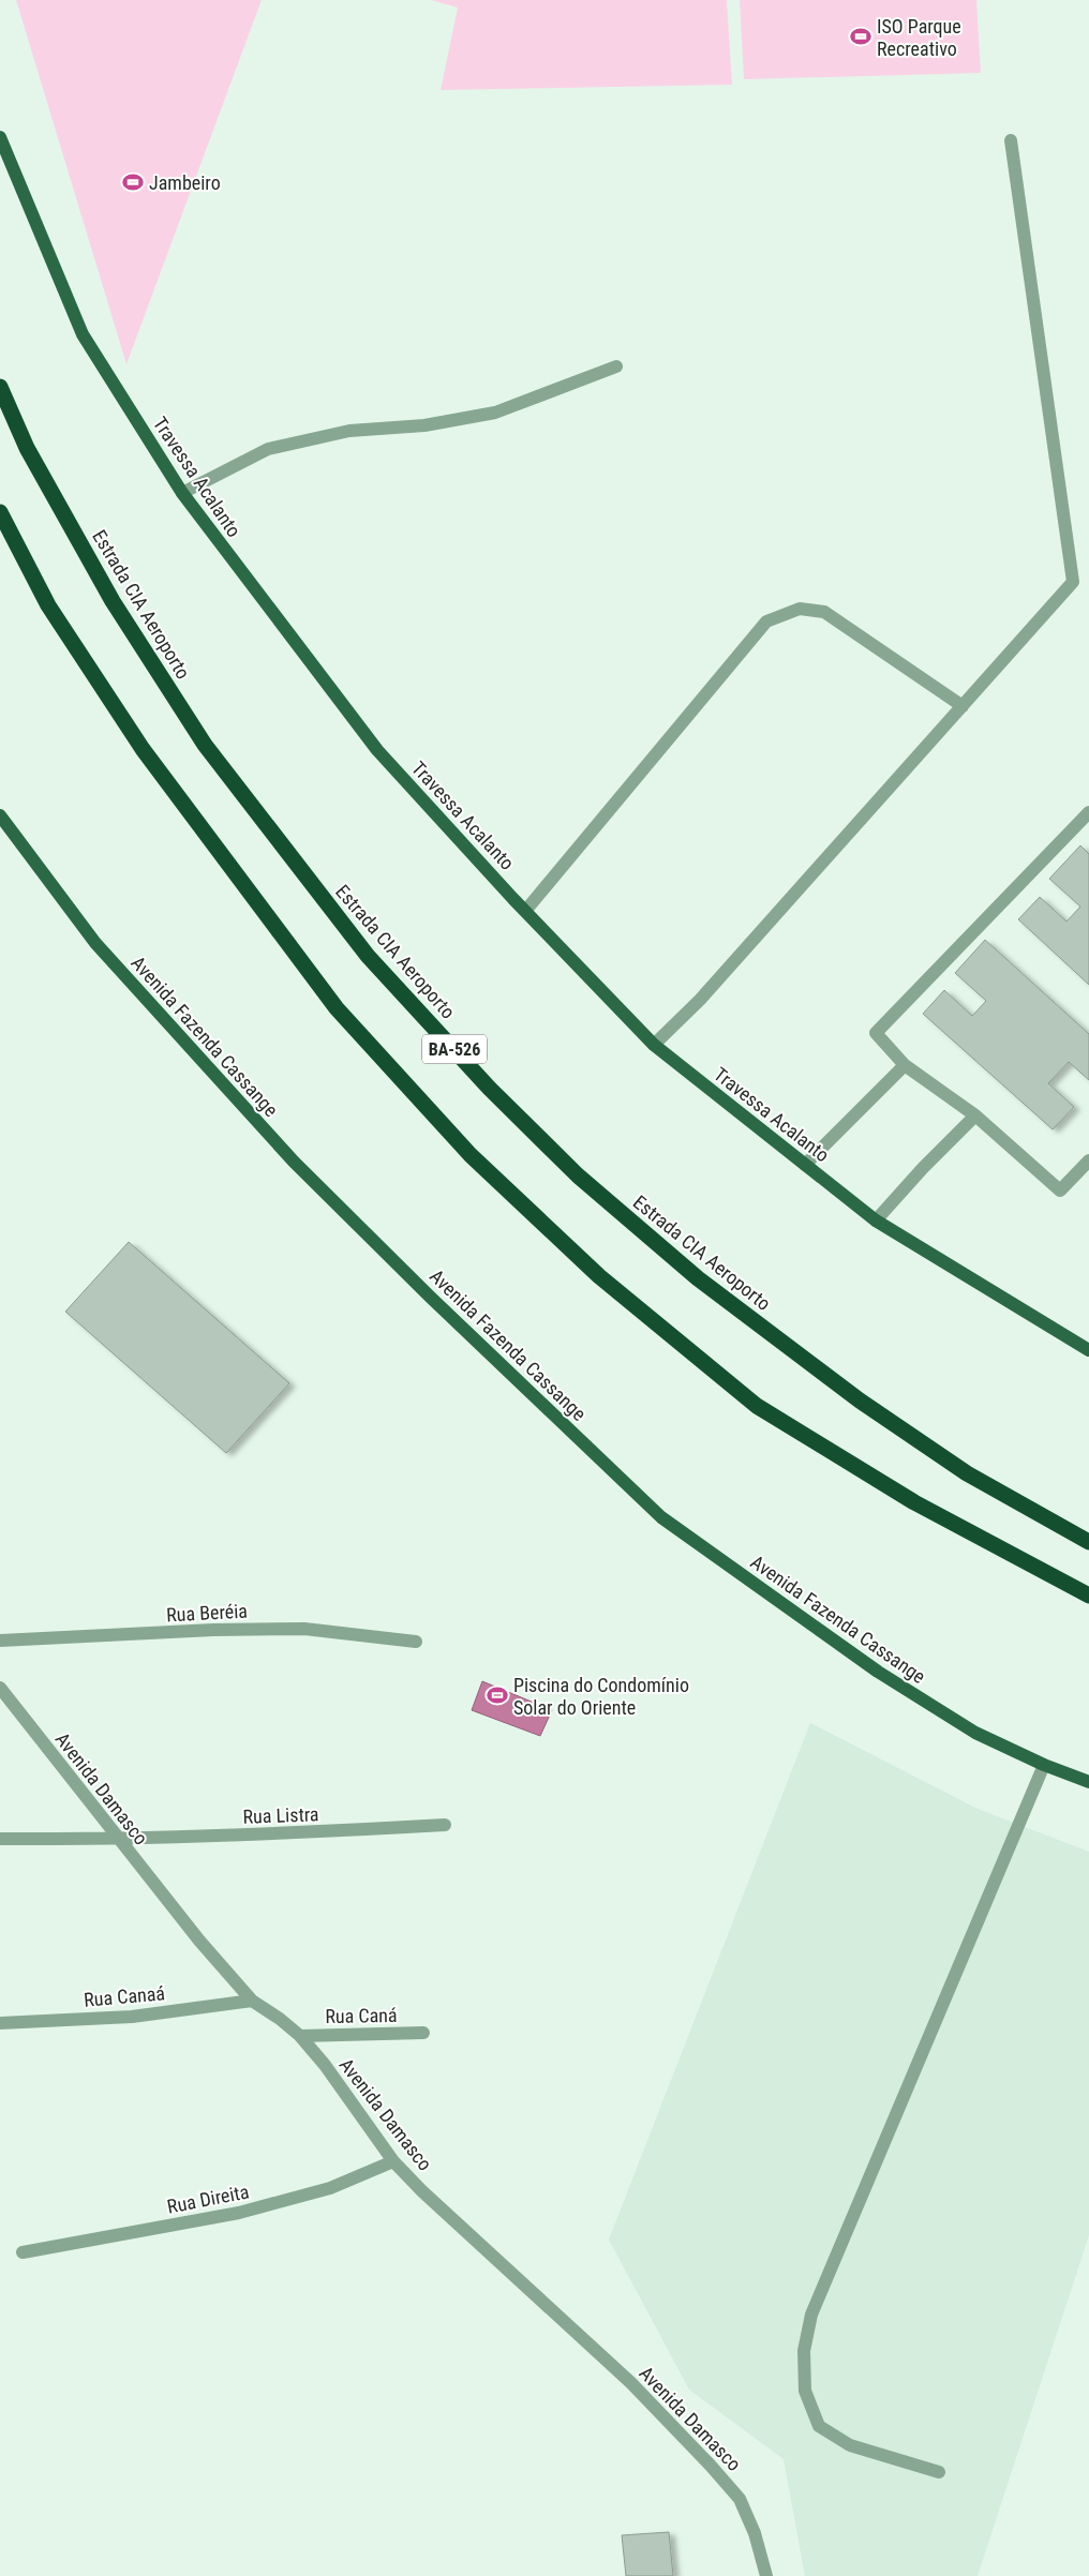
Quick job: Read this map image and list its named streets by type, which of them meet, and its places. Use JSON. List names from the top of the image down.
{
  "streets": {
    "highway": ["Estrada CIA Aeroporto", "BA-526"],
    "main road": ["Travessa Acalanto", "Avenida Fazenda Cassange"],
    "street": [
      "Rua Beréia",
      "Avenida Damasco",
      "Rua Listra",
      "Rua Canaá",
      "Rua Caná",
      "Rua Direita"
    ]
  },
  "crossings": [
    ["Avenida Damasco", "Rua Listra"],
    ["Avenida Damasco", "Rua Canaá"],
    ["Avenida Damasco", "Rua Caná"],
    ["Avenida Damasco", "Rua Direita"]
  ],
  "places": {
    "sports": ["ISO Parque Recreativo", "Jambeiro", "Piscina do Condomínio Solar do Oriente"]
  }
}
